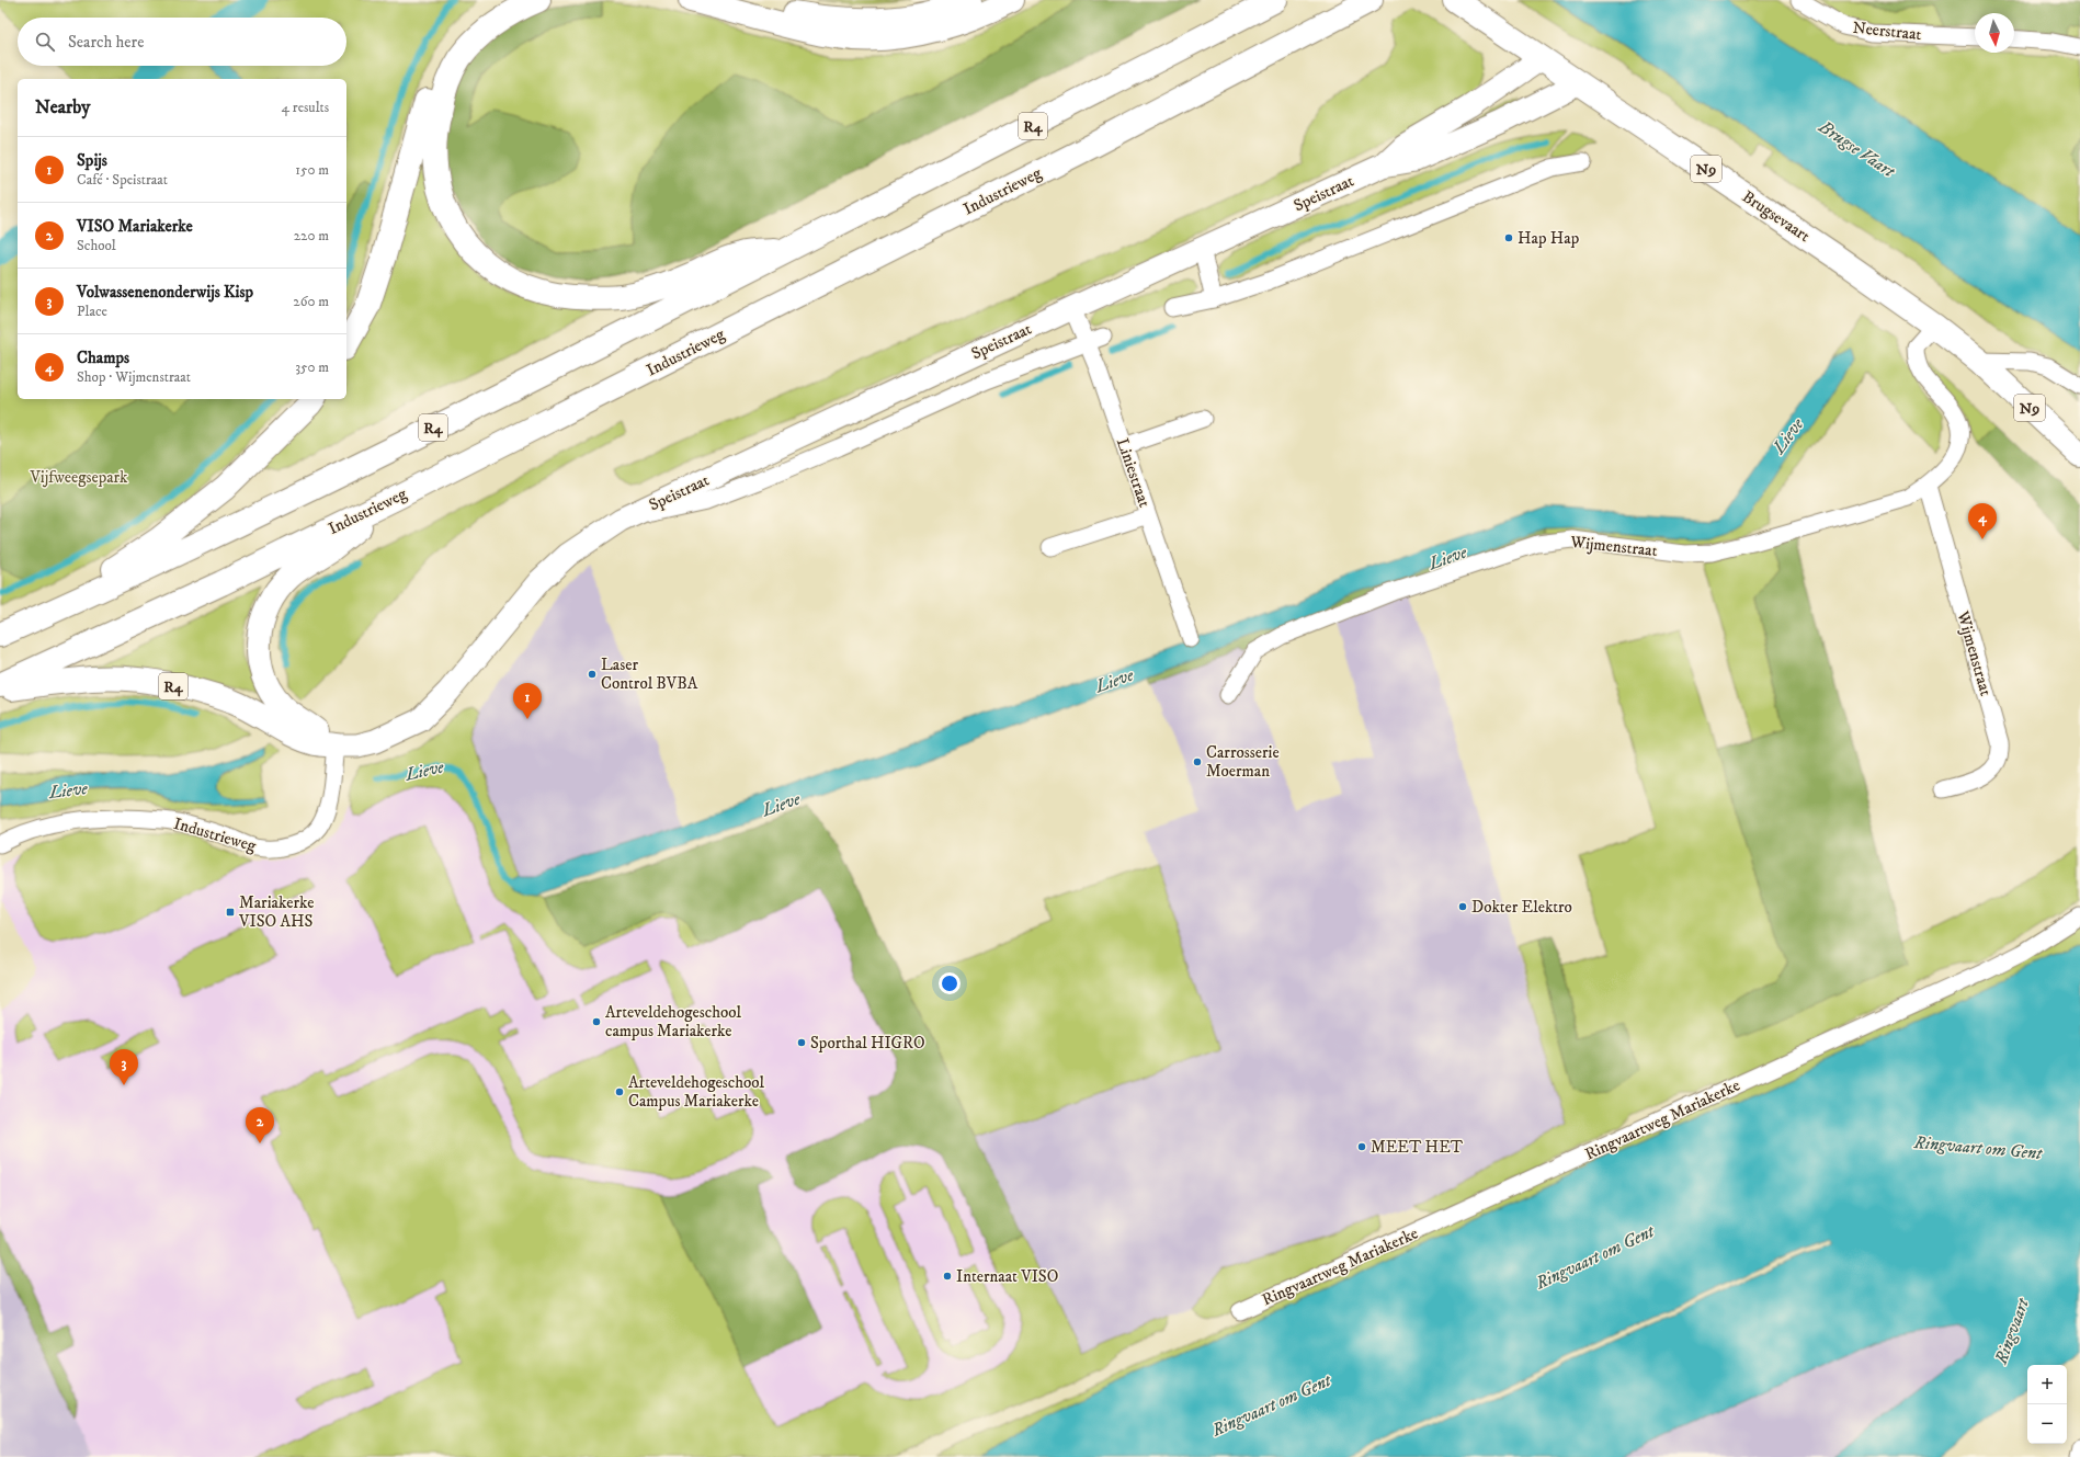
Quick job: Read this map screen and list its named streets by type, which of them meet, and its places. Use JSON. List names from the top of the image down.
{
  "streets": {
    "main road": [
      "R4",
      "N9",
      "Industrieweg",
      "Brugsevaart"
    ],
    "street": [
      "Neerstraat",
      "Speistraat",
      "Liniestraat",
      "Wijmenstraat",
      "Ringvaartweg Mariakerke"
    ]
  },
  "crossings": [
    ["R4", "Industrieweg"],
    ["R4", "Speistraat"],
    ["Industrieweg", "Speistraat"],
    ["Speistraat", "Brugsevaart"],
    ["Speistraat", "Liniestraat"],
    ["Brugsevaart", "Wijmenstraat"]
  ],
  "water": [
    "Brugse Vaart",
    "Lieve",
    "Ringvaart om Gent",
    "Ringvaart"
  ],
  "parks": ["Vijfweegsepark"],
  "places": {
    "other": [
      "Hap Hap",
      "Laser Control BVBA",
      "Carrosserie Moerman",
      "Dokter Elektro",
      "Arteveldehogeschool campus Mariakerke",
      "Sporthal HIGRO",
      "Arteveldehogeschool Campus Mariakerke",
      "MEET HET",
      "Internaat VISO"
    ],
    "transit": ["Mariakerke VISO AHS"]
  },
  "north": "bottom",
  "page": {
    "search": "Search here",
    "heading": ["Nearby", "4 results"],
    "list": [
      {
        "mark": "1",
        "name": "Spijs",
        "note": "Café · Speistraat",
        "value": "150 m"
      },
      {
        "mark": "2",
        "name": "VISO Mariakerke",
        "note": "School",
        "value": "220 m"
      },
      {
        "mark": "3",
        "name": "Volwassenenonderwijs Kisp",
        "note": "Place",
        "value": "260 m"
      },
      {
        "mark": "4",
        "name": "Champs",
        "note": "Shop · Wijmenstraat",
        "value": "350 m"
      }
    ],
    "pins": [
      "4",
      "1",
      "3",
      "2"
    ],
    "map_buttons": ["+", "−"]
  }
}
